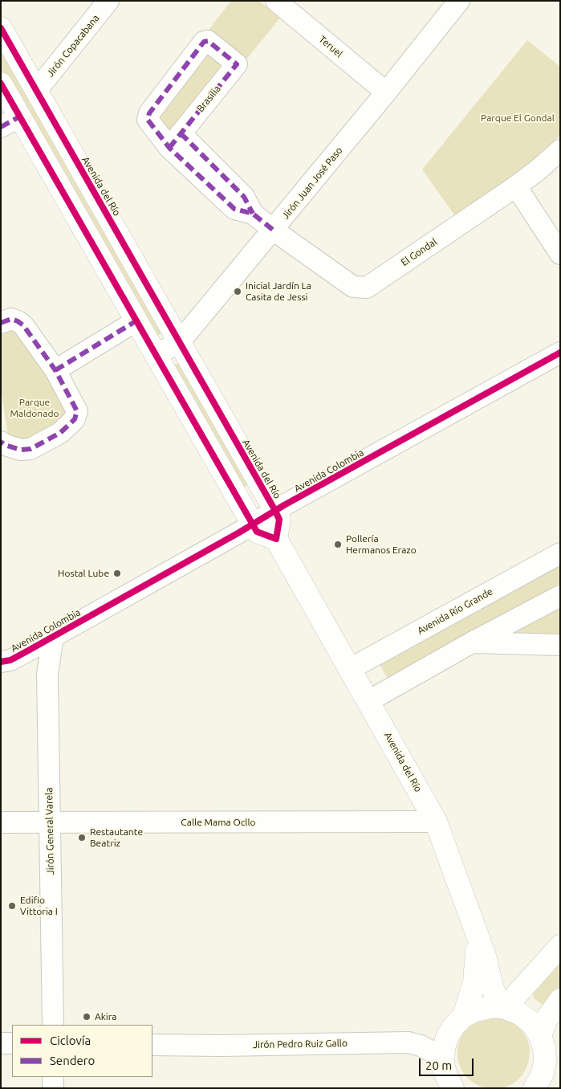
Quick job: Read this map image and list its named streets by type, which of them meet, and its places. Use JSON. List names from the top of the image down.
{
  "streets": {
    "main road": ["Avenida del Río"],
    "street": [
      "Jirón Copacabana",
      "Teruel",
      "Brasilia",
      "Jirón Juan José Paso",
      "El Gondal",
      "Avenida Colombia",
      "Avenida Río Grande",
      "Calle Mama Ocllo",
      "Jirón General Varela",
      "Jirón Pedro Ruiz Gallo"
    ]
  },
  "crossings": [
    ["Jirón Copacabana", "Avenida del Río"],
    ["Teruel", "Jirón Juan José Paso"],
    ["Brasilia", "El Gondal"],
    ["Jirón Juan José Paso", "Avenida del Río"],
    ["Jirón Juan José Paso", "El Gondal"],
    ["Avenida del Río", "Avenida Colombia"],
    ["Avenida del Río", "Avenida Río Grande"],
    ["Avenida del Río", "Calle Mama Ocllo"],
    ["Avenida Colombia", "Jirón General Varela"],
    ["Calle Mama Ocllo", "Jirón General Varela"]
  ],
  "parks": ["Parque El Gondal", "Parque Maldonado"],
  "places": [
    "Inicial Jardín La Casita de Jessi",
    "Pollería Hermanos Erazo",
    "Hostal Lube",
    "Restautante Beatriz",
    "Edifio Vittoria I",
    "Akira"
  ],
  "legend": ["Ciclovía", "Sendero"],
  "scale_bar": "20 m"
}
